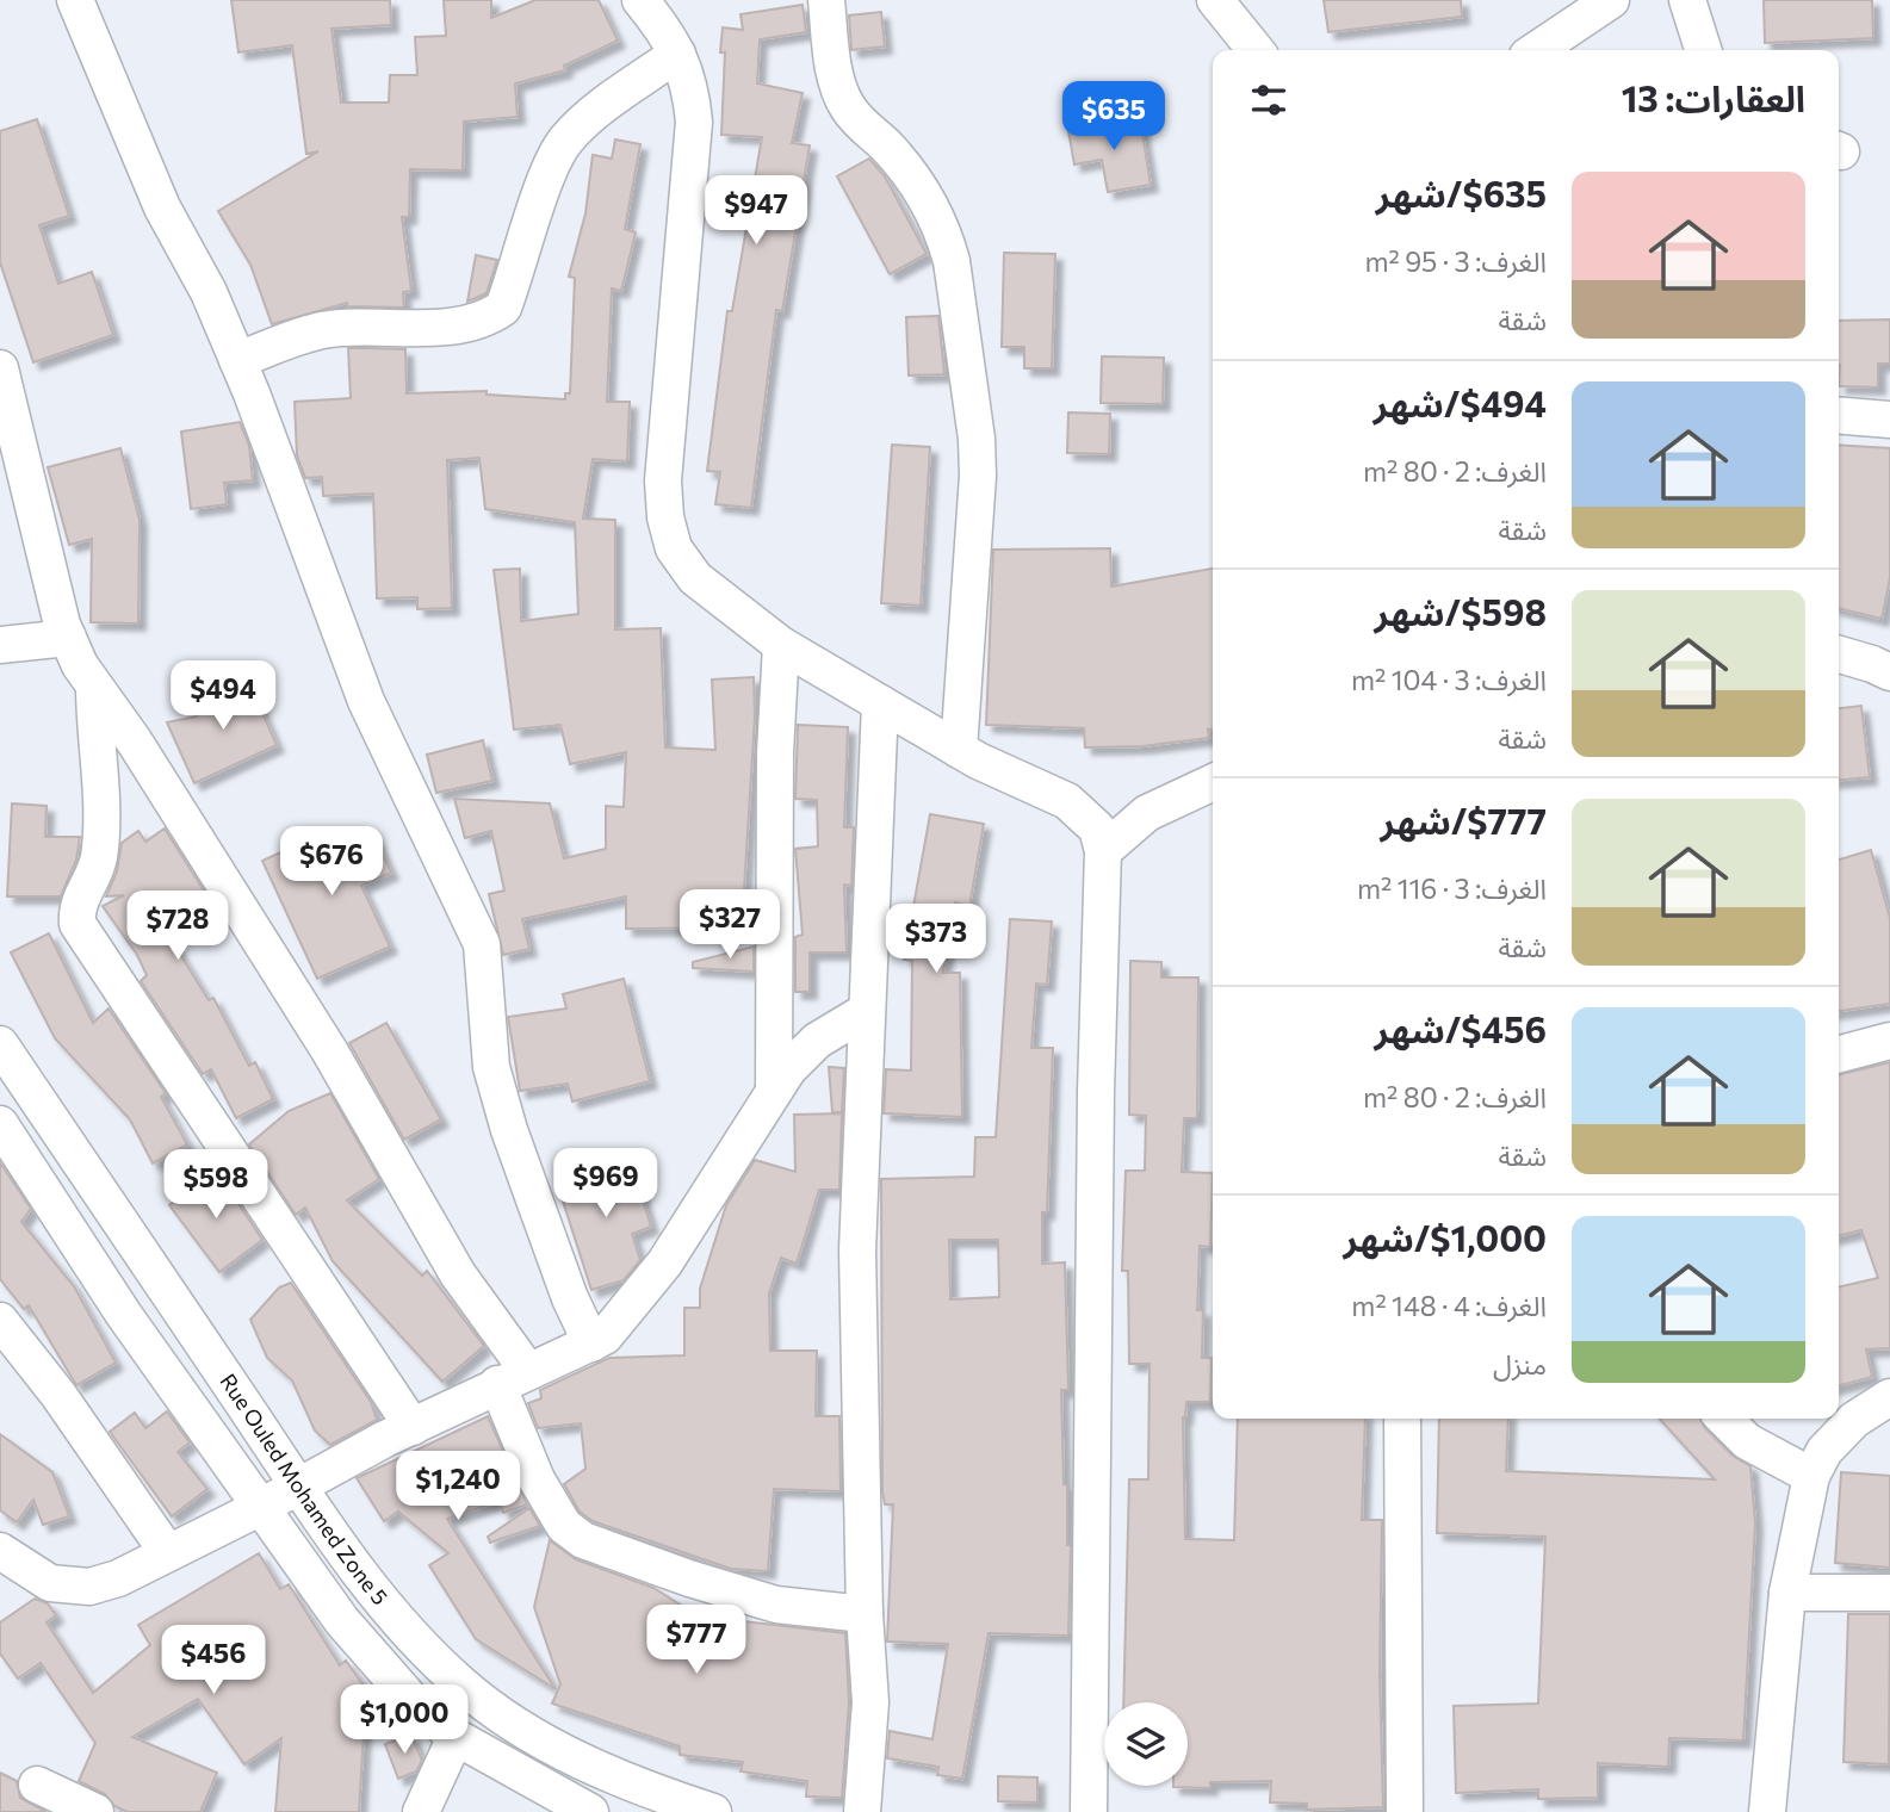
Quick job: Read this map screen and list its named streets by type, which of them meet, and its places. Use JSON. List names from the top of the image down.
{
  "streets": {
    "street": ["Rue Ouled Mohamed Zone 5"]
  },
  "page": {
    "heading": "العقارات: 13",
    "price": [
      "$635",
      "$947",
      "$494",
      "$676",
      "$327",
      "$728",
      "$373",
      "$969",
      "$598",
      "$1,240",
      "$777",
      "$456",
      "$1,000"
    ],
    "list": [
      {
        "name": "$635/شهر",
        "note": "الغرف: 3 · 95 m² · شقة"
      },
      {
        "name": "$494/شهر",
        "note": "الغرف: 2 · 80 m² · شقة"
      },
      {
        "name": "$598/شهر",
        "note": "الغرف: 3 · 104 m² · شقة"
      },
      {
        "name": "$777/شهر",
        "note": "الغرف: 3 · 116 m² · شقة"
      },
      {
        "name": "$456/شهر",
        "note": "الغرف: 2 · 80 m² · شقة"
      },
      {
        "name": "$1,000/شهر",
        "note": "الغرف: 4 · 148 m² · منزل"
      }
    ]
  }
}
